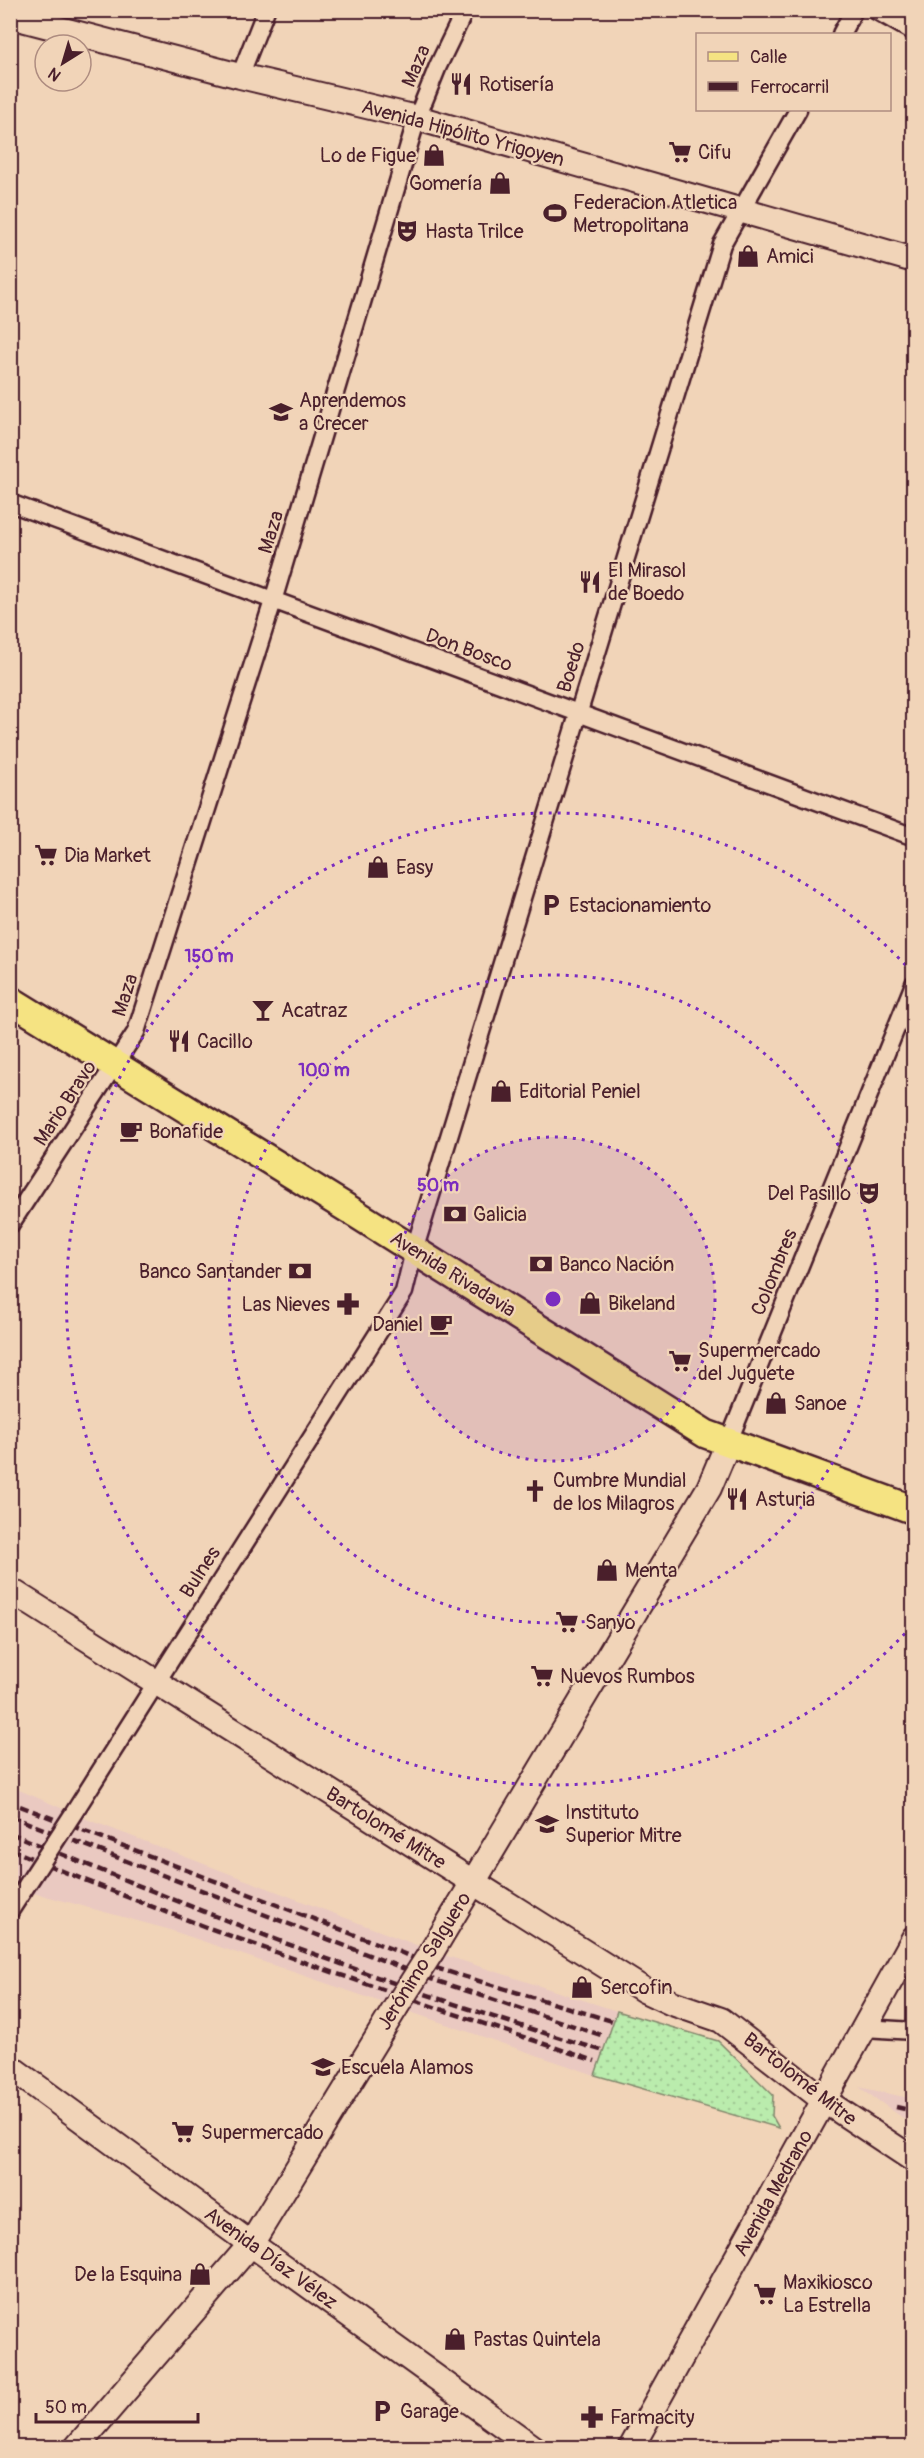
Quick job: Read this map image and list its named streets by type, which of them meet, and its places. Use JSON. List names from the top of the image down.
{
  "streets": {
    "main road": ["Avenida Rivadavia"],
    "street": [
      "Maza",
      "Avenida Hipólito Yrigoyen",
      "Don Bosco",
      "Boedo",
      "Mario Bravo",
      "Colombres",
      "Bulnes",
      "Bartolomé Mitre",
      "Jerónimo Salguero",
      "Avenida Medrano",
      "Avenida Díaz Vélez"
    ]
  },
  "crossings": [
    ["Maza", "Avenida Hipólito Yrigoyen"],
    ["Maza", "Don Bosco"],
    ["Maza", "Mario Bravo"],
    ["Maza", "Avenida Rivadavia"],
    ["Avenida Hipólito Yrigoyen", "Boedo"],
    ["Don Bosco", "Boedo"],
    ["Boedo", "Avenida Rivadavia"],
    ["Boedo", "Bulnes"],
    ["Mario Bravo", "Avenida Rivadavia"],
    ["Colombres", "Avenida Rivadavia"],
    ["Colombres", "Jerónimo Salguero"],
    ["Avenida Rivadavia", "Bulnes"],
    ["Avenida Rivadavia", "Jerónimo Salguero"],
    ["Bulnes", "Bartolomé Mitre"],
    ["Bartolomé Mitre", "Jerónimo Salguero"],
    ["Bartolomé Mitre", "Avenida Medrano"],
    ["Jerónimo Salguero", "Avenida Díaz Vélez"]
  ],
  "places": {
    "restaurant": [
      "Rotisería",
      "El Mirasol de Boedo",
      "Cacillo",
      "Asturia"
    ],
    "supermarket": [
      "Cifu",
      "Dia Market",
      "Supermercado del Juguete",
      "Sanyo",
      "Nuevos Rumbos",
      "Supermercado",
      "Maxikiosco La Estrella"
    ],
    "shop": [
      "Lo de Figue",
      "Gomería",
      "Amici",
      "Easy",
      "Editorial Peniel",
      "Bikeland",
      "Sanoe",
      "Menta",
      "Sercofin",
      "De la Esquina",
      "Pastas Quintela"
    ],
    "sports": ["Federacion Atletica Metropolitana"],
    "theatre": ["Hasta Trilce", "Del Pasillo"],
    "school or university": ["Aprendemos a Crecer", "Instituto Superior Mitre", "Escuela Alamos"],
    "parking": ["Estacionamiento", "Garage"],
    "bar": ["Acatraz"],
    "cafe": ["Bonafide", "Daniel"],
    "bank": ["Galicia", "Banco Nación", "Banco Santander"],
    "pharmacy": ["Las Nieves", "Farmacity"],
    "church": ["Cumbre Mundial de los Milagros"]
  },
  "legend": ["Calle", "Ferrocarril"],
  "scale_bar": "50 m",
  "north": "bottom left",
  "rings": ["150 m", "100 m", "50 m"]
}
